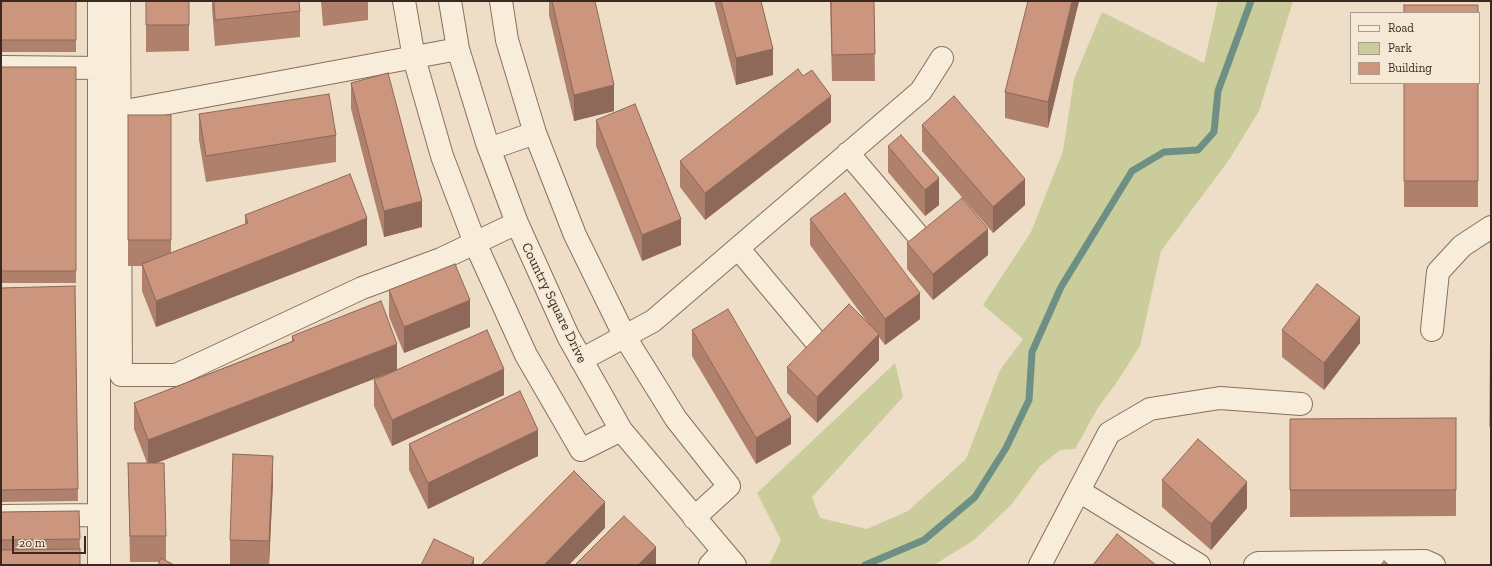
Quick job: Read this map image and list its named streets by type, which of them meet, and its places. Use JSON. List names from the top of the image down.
{
  "streets": {
    "street": ["Country Square Drive"]
  },
  "legend": ["Road", "Park", "Building"],
  "scale_bar": "20 m"
}
